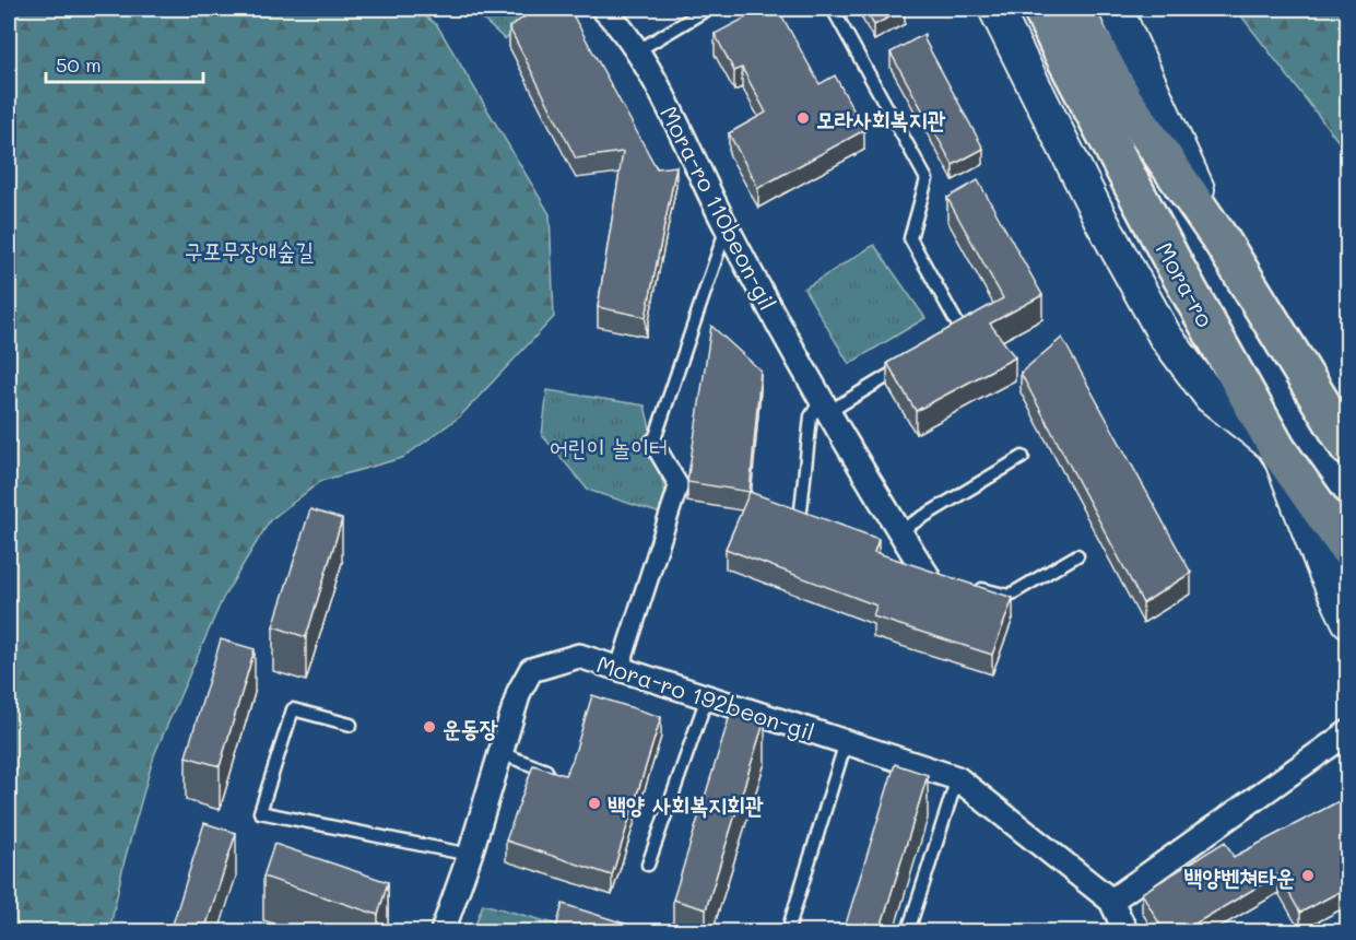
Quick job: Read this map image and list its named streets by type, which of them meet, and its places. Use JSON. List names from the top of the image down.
{
  "streets": {
    "highway": ["Mora-ro"],
    "street": ["Mora-ro 110beon-gil", "Mora-ro 192beon-gil"]
  },
  "parks": ["구포무장애숲길", "어린이 놀이터"],
  "places": [
    "모라사회복지관",
    "운동장",
    "백양 사회복지회관",
    "백양벤쳐타운"
  ],
  "scale_bar": "50 m"
}
